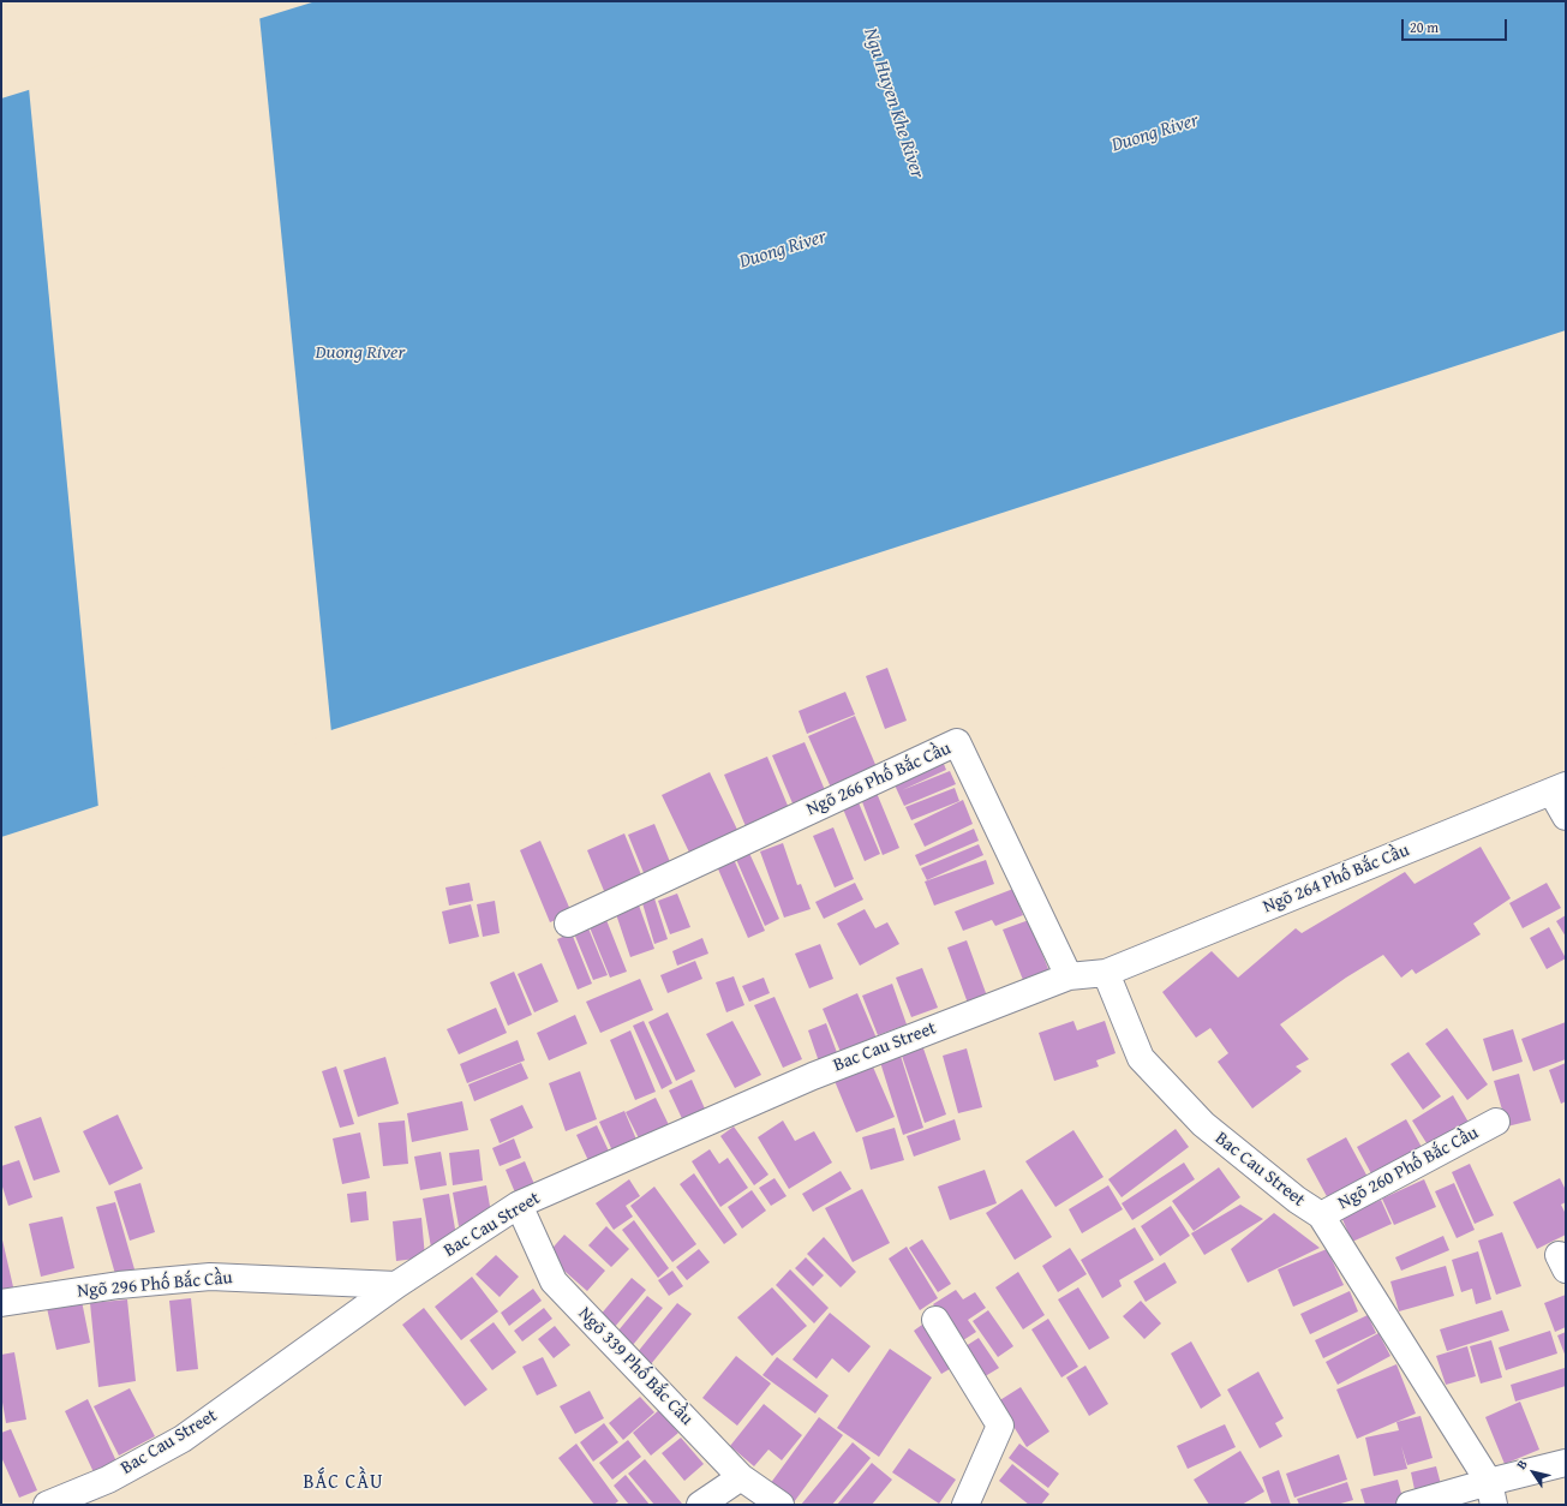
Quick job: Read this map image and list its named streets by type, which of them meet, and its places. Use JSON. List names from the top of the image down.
{
  "streets": {
    "street": [
      "Ngõ 266 Phố Bắc Cầu",
      "Ngõ 264 Phố Bắc Cầu",
      "Bac Cau Street",
      "Ngõ 260 Phố Bắc Cầu",
      "Ngõ 296 Phố Bắc Cầu",
      "Ngõ 339 Phố Bắc Cầu"
    ]
  },
  "crossings": [
    ["Ngõ 266 Phố Bắc Cầu", "Bac Cau Street"],
    ["Ngõ 264 Phố Bắc Cầu", "Bac Cau Street"],
    ["Bac Cau Street", "Ngõ 260 Phố Bắc Cầu"],
    ["Bac Cau Street", "Ngõ 296 Phố Bắc Cầu"],
    ["Bac Cau Street", "Ngõ 339 Phố Bắc Cầu"]
  ],
  "districts": ["BẮC CẦU"],
  "water": ["Ngu Huyen Khe River", "Duong River"],
  "scale_bar": "20 m",
  "north": "top left"
}
